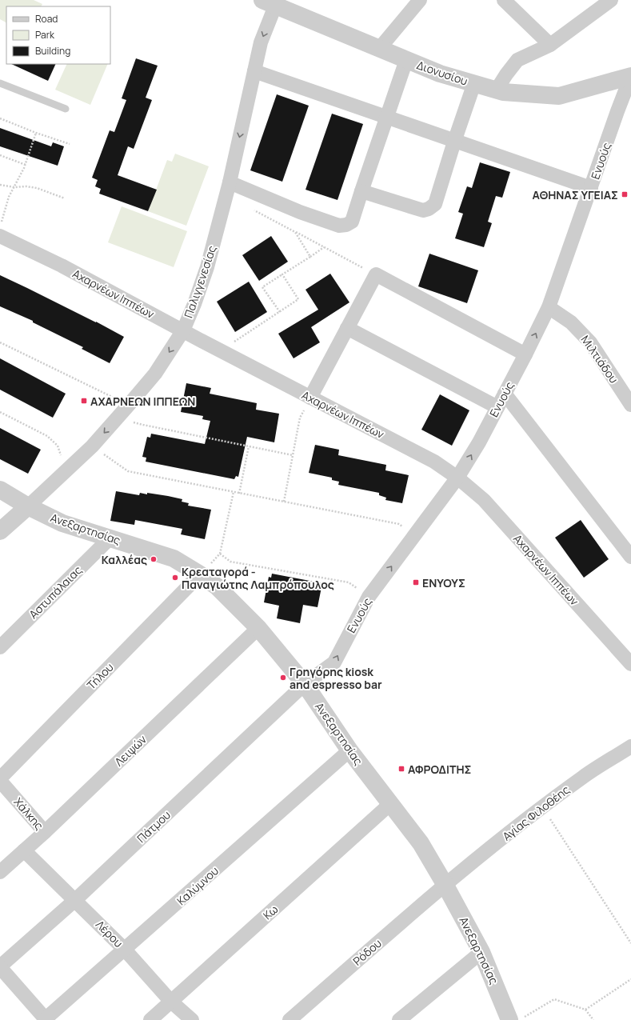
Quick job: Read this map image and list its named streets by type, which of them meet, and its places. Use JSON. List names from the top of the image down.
{
  "streets": {
    "street": [
      "Διονυσίου",
      "Ενυούς",
      "Παλιγγενεσίας",
      "Αχαρνέων Ιππέων",
      "Μιλτιάδου",
      "Ανεξαρτησίας",
      "Αστυπάλαιας",
      "Τήλου",
      "Λειψών",
      "Αγίας Φιλοθέης",
      "Χάλκης",
      "Πάτμου",
      "Καλύμνου",
      "Κω",
      "Λέρου",
      "Ρόδου"
    ]
  },
  "crossings": [
    ["Διονυσίου", "Ενυούς"],
    ["Διονυσίου", "Παλιγγενεσίας"],
    ["Ενυούς", "Αχαρνέων Ιππέων"],
    ["Ενυούς", "Μιλτιάδου"],
    ["Ενυούς", "Ανεξαρτησίας"],
    ["Ενυούς", "Πάτμου"],
    ["Παλιγγενεσίας", "Αχαρνέων Ιππέων"],
    ["Παλιγγενεσίας", "Ανεξαρτησίας"],
    ["Ανεξαρτησίας", "Αστυπάλαιας"],
    ["Ανεξαρτησίας", "Τήλου"],
    ["Ανεξαρτησίας", "Λειψών"],
    ["Ανεξαρτησίας", "Αγίας Φιλοθέης"],
    ["Ανεξαρτησίας", "Πάτμου"],
    ["Ανεξαρτησίας", "Καλύμνου"],
    ["Ανεξαρτησίας", "Κω"],
    ["Ανεξαρτησίας", "Ρόδου"],
    ["Τήλου", "Χάλκης"],
    ["Λειψών", "Χάλκης"],
    ["Λειψών", "Λέρου"],
    ["Αγίας Φιλοθέης", "Ρόδου"],
    ["Πάτμου", "Λέρου"],
    ["Καλύμνου", "Λέρου"],
    ["Κω", "Λέρου"]
  ],
  "one_way": ["Ενυούς", "Παλιγγενεσίας"],
  "places": {
    "transit": [
      "ΑΘΗΝΑΣ ΥΓΕΙΑΣ",
      "ΑΧΑΡΝΕΩΝ ΙΠΠΕΩΝ",
      "ΕΝΥΟΥΣ",
      "ΑΦΡΟΔΙΤΗΣ"
    ],
    "other": ["Καλλέας", "Κρεαταγορά - Παναγιώτης Λαμπρόπουλος", "Γρηγόρης kiosk and espresso bar"]
  },
  "legend": ["Road", "Park", "Building"]
}
